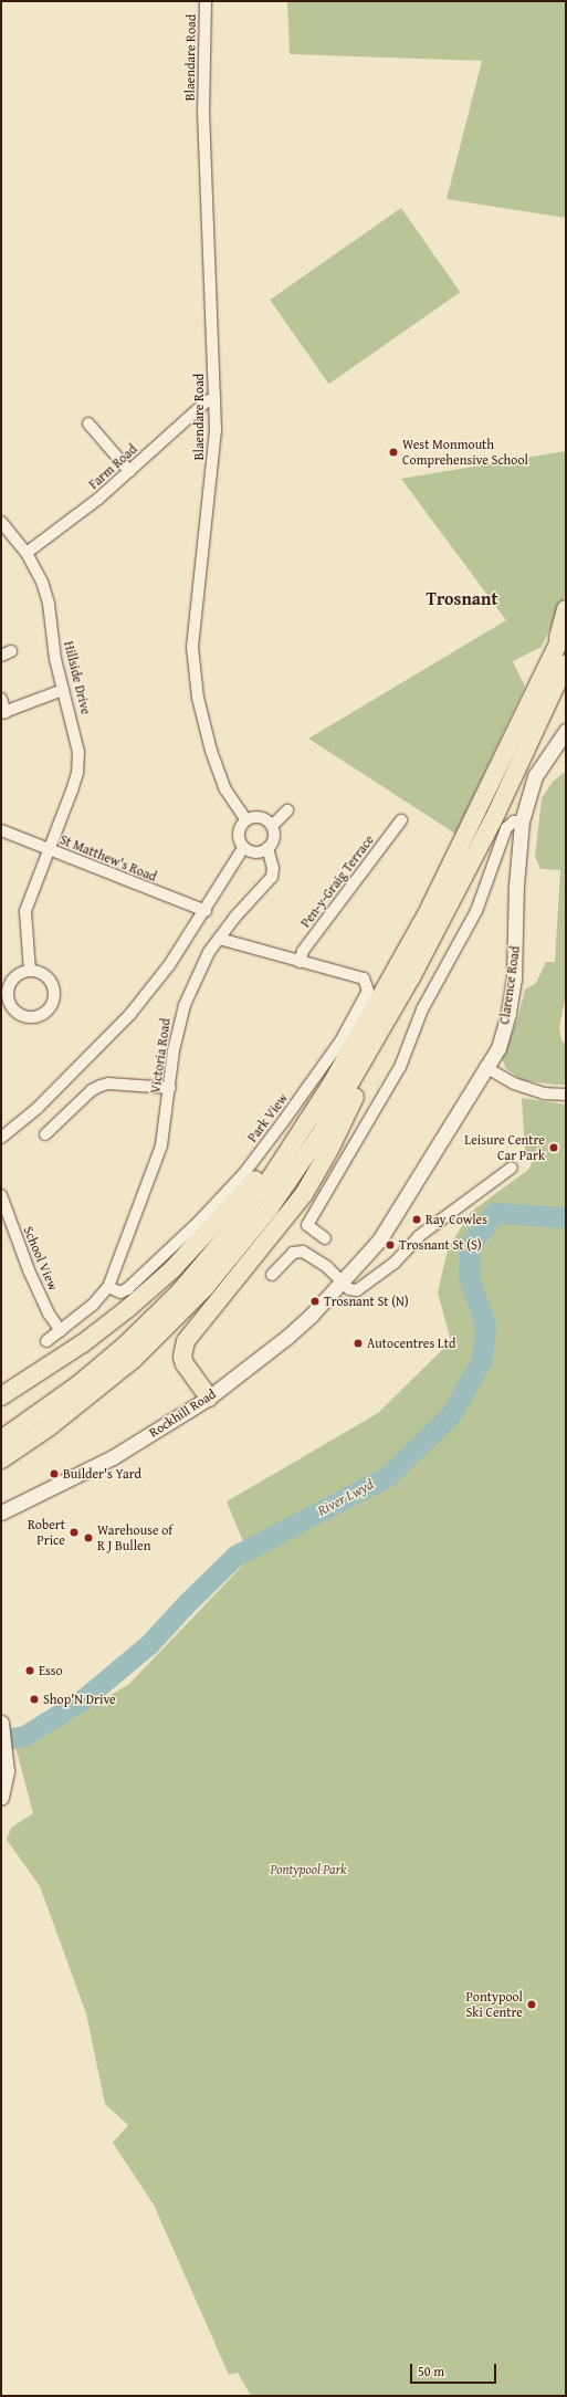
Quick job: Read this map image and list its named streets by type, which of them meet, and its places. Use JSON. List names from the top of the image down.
{
  "streets": {
    "street": [
      "Blaendare Road",
      "Farm Road",
      "Hillside Drive",
      "St Matthew's Road",
      "Pen-y-Graig Terrace",
      "Clarence Road",
      "Victoria Road",
      "Park View",
      "School View",
      "Rockhill Road"
    ]
  },
  "crossings": [
    ["Blaendare Road", "Farm Road"],
    ["Blaendare Road", "Victoria Road"],
    ["Farm Road", "Hillside Drive"],
    ["Hillside Drive", "St Matthew's Road"],
    ["Pen-y-Graig Terrace", "Park View"],
    ["Clarence Road", "Rockhill Road"],
    ["Victoria Road", "Park View"]
  ],
  "districts": ["Trosnant"],
  "water": ["River Lwyd"],
  "parks": ["Pontypool Park"],
  "places": [
    "West Monmouth Comprehensive School",
    "Leisure Centre Car Park",
    "Ray Cowles",
    "Trosnant St (S)",
    "Trosnant St (N)",
    "Autocentres Ltd",
    "Builder's Yard",
    "Robert Price",
    "Warehouse of R J Bullen",
    "Esso",
    "Shop'N Drive",
    "Pontypool Ski Centre"
  ],
  "scale_bar": "50 m"
}
